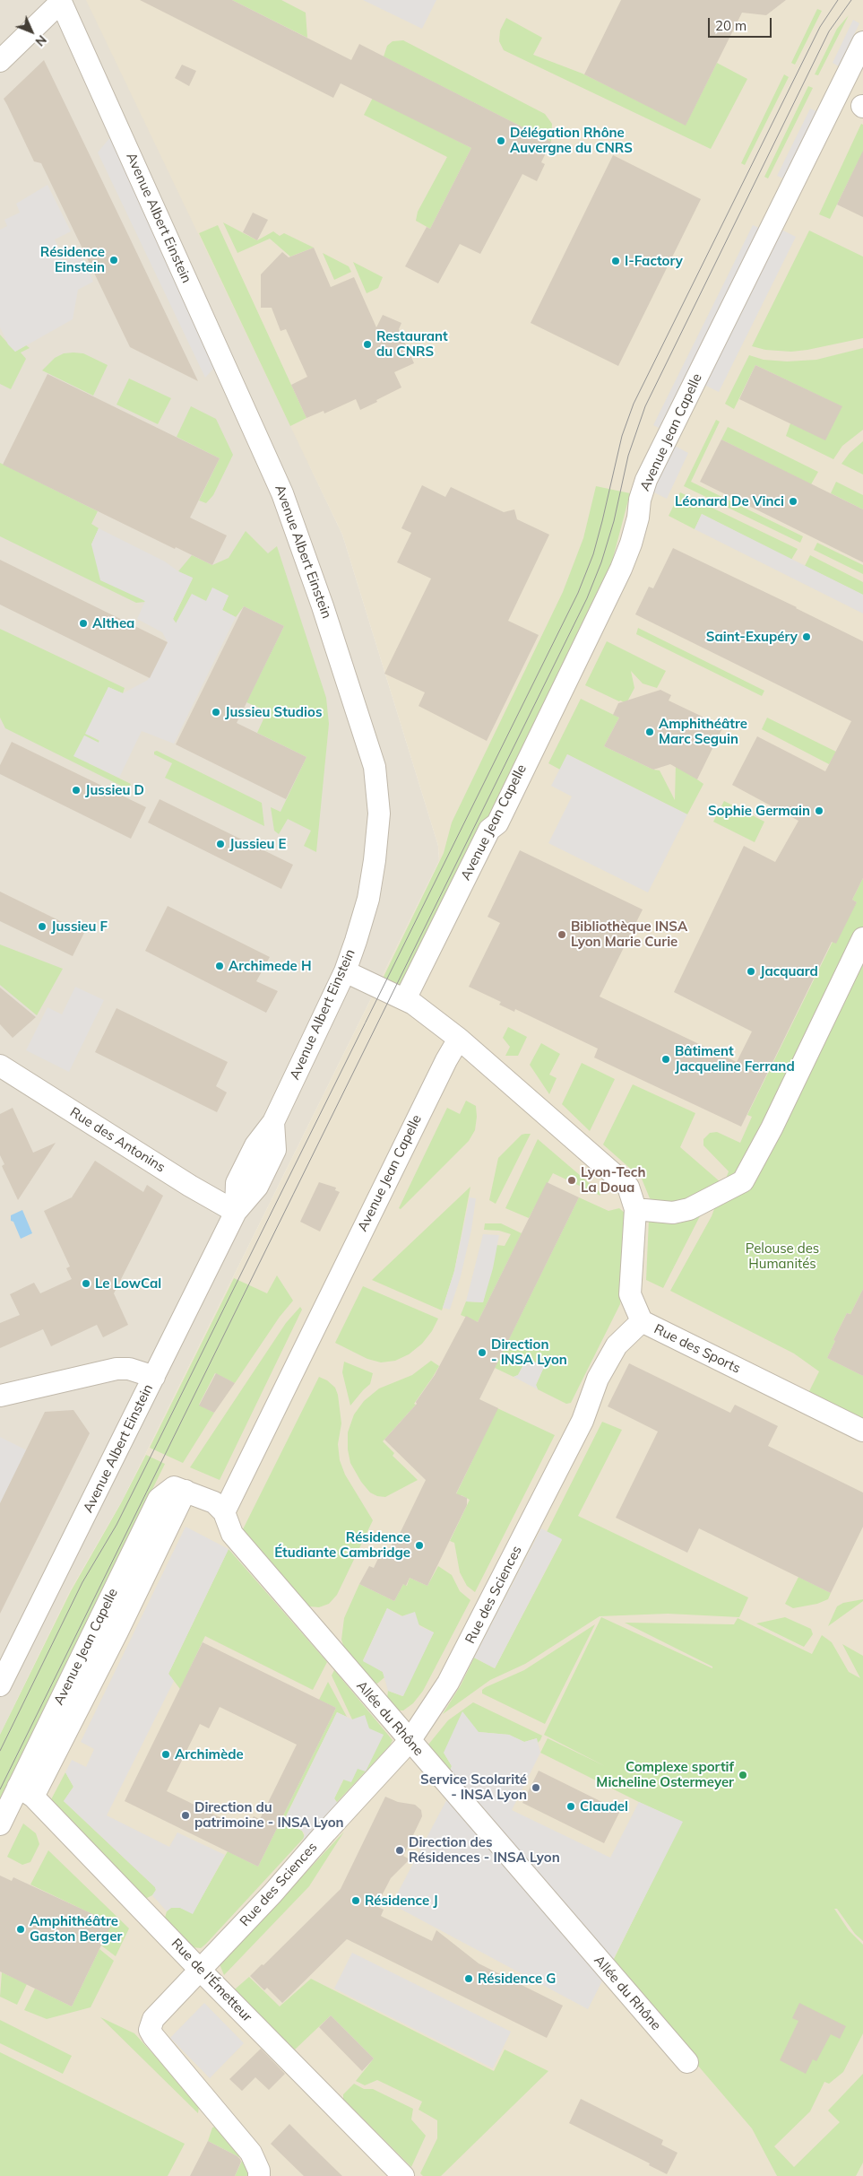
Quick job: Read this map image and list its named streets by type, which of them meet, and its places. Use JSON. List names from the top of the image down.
{
  "streets": {
    "street": [
      "Avenue Albert Einstein",
      "Avenue Jean Capelle",
      "Rue des Antonins",
      "Rue des Sports",
      "Rue des Sciences",
      "Allée du Rhône",
      "Rue de l'Émetteur"
    ]
  },
  "crossings": [
    ["Avenue Albert Einstein", "Rue des Antonins"],
    ["Avenue Jean Capelle", "Rue des Sports"],
    ["Avenue Jean Capelle", "Allée du Rhône"],
    ["Avenue Jean Capelle", "Rue de l'Émetteur"],
    ["Rue des Sports", "Rue des Sciences"],
    ["Rue des Sciences", "Allée du Rhône"],
    ["Rue des Sciences", "Rue de l'Émetteur"]
  ],
  "parks": ["Pelouse des Humanités"],
  "places": [
    "Délégation Rhône Auvergne du CNRS",
    "Résidence Einstein",
    "I-Factory",
    "Restaurant du CNRS",
    "Léonard De Vinci",
    "Althea",
    "Saint-Exupéry",
    "Jussieu Studios",
    "Amphithéâtre Marc Seguin",
    "Jussieu D",
    "Sophie Germain",
    "Jussieu E",
    "Jussieu F",
    "Bibliothèque INSA Lyon Marie Curie",
    "Archimede H",
    "Jacquard",
    "Bâtiment Jacqueline Ferrand",
    "Lyon-Tech La Doua",
    "Le LowCal",
    "Direction - INSA Lyon",
    "Résidence Étudiante Cambridge",
    "Archimède",
    "Complexe sportif Micheline Ostermeyer",
    "Service Scolarité - INSA Lyon",
    "Claudel",
    "Direction du patrimoine - INSA Lyon",
    "Direction des Résidences - INSA Lyon",
    "Résidence J",
    "Amphithéâtre Gaston Berger",
    "Résidence G"
  ],
  "scale_bar": "20 m",
  "north": "bottom right"
}
